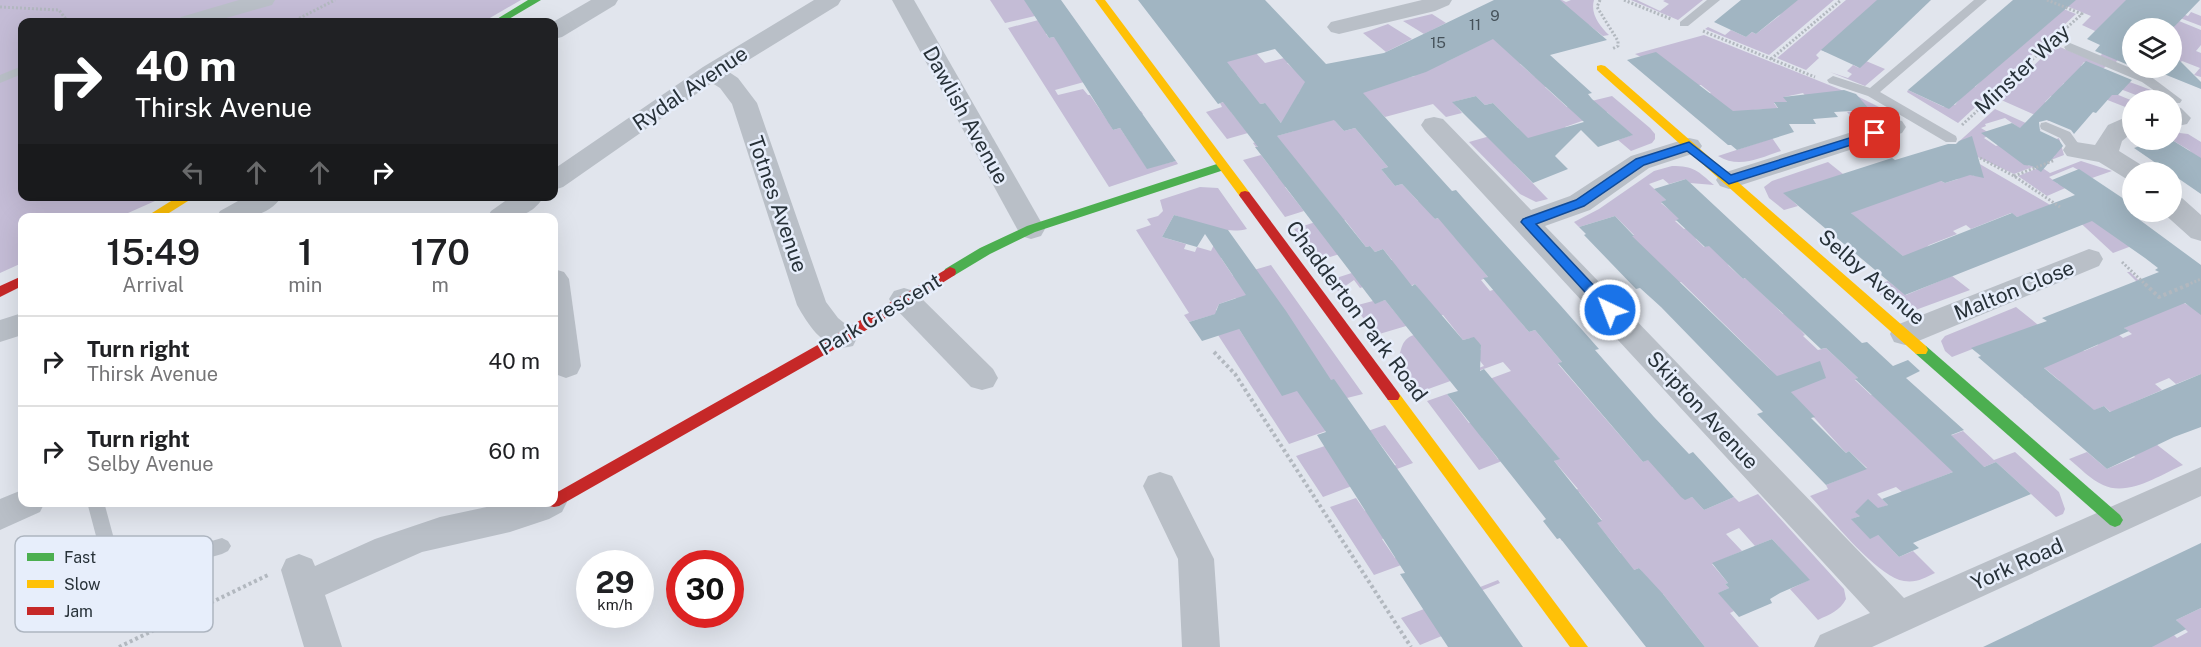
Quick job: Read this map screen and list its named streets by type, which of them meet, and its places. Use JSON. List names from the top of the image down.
{
  "streets": {
    "street": [
      "Rydal Avenue",
      "Dawlish Avenue",
      "Totnes Avenue",
      "Selby Avenue",
      "Malton Close",
      "Chadderton Park Road",
      "Park Crescent",
      "Skipton Avenue",
      "York Road"
    ],
    "path": ["Minster Way"]
  },
  "crossings": [
    ["Rydal Avenue", "Totnes Avenue"],
    ["Dawlish Avenue", "Park Crescent"],
    ["Totnes Avenue", "Park Crescent"],
    ["Selby Avenue", "Malton Close"],
    ["Selby Avenue", "York Road"],
    ["Chadderton Park Road", "Park Crescent"],
    ["Skipton Avenue", "York Road"]
  ],
  "house_numbers": ["9", "11", "15"],
  "legend": ["Fast", "Slow", "Jam"],
  "page": {
    "map_buttons": ["+", "−"],
    "turn": ["40 m", "Thirsk Avenue"],
    "eta": [
      "15:49",
      "Arrival",
      "1",
      "min",
      "170",
      "m"
    ],
    "list": [
      {
        "name": "Turn right",
        "note": "Thirsk Avenue",
        "value": "40 m"
      },
      {
        "name": "Turn right",
        "note": "Selby Avenue",
        "value": "60 m"
      }
    ],
    "speed": "29 km/h",
    "limit": "30"
  }
}
